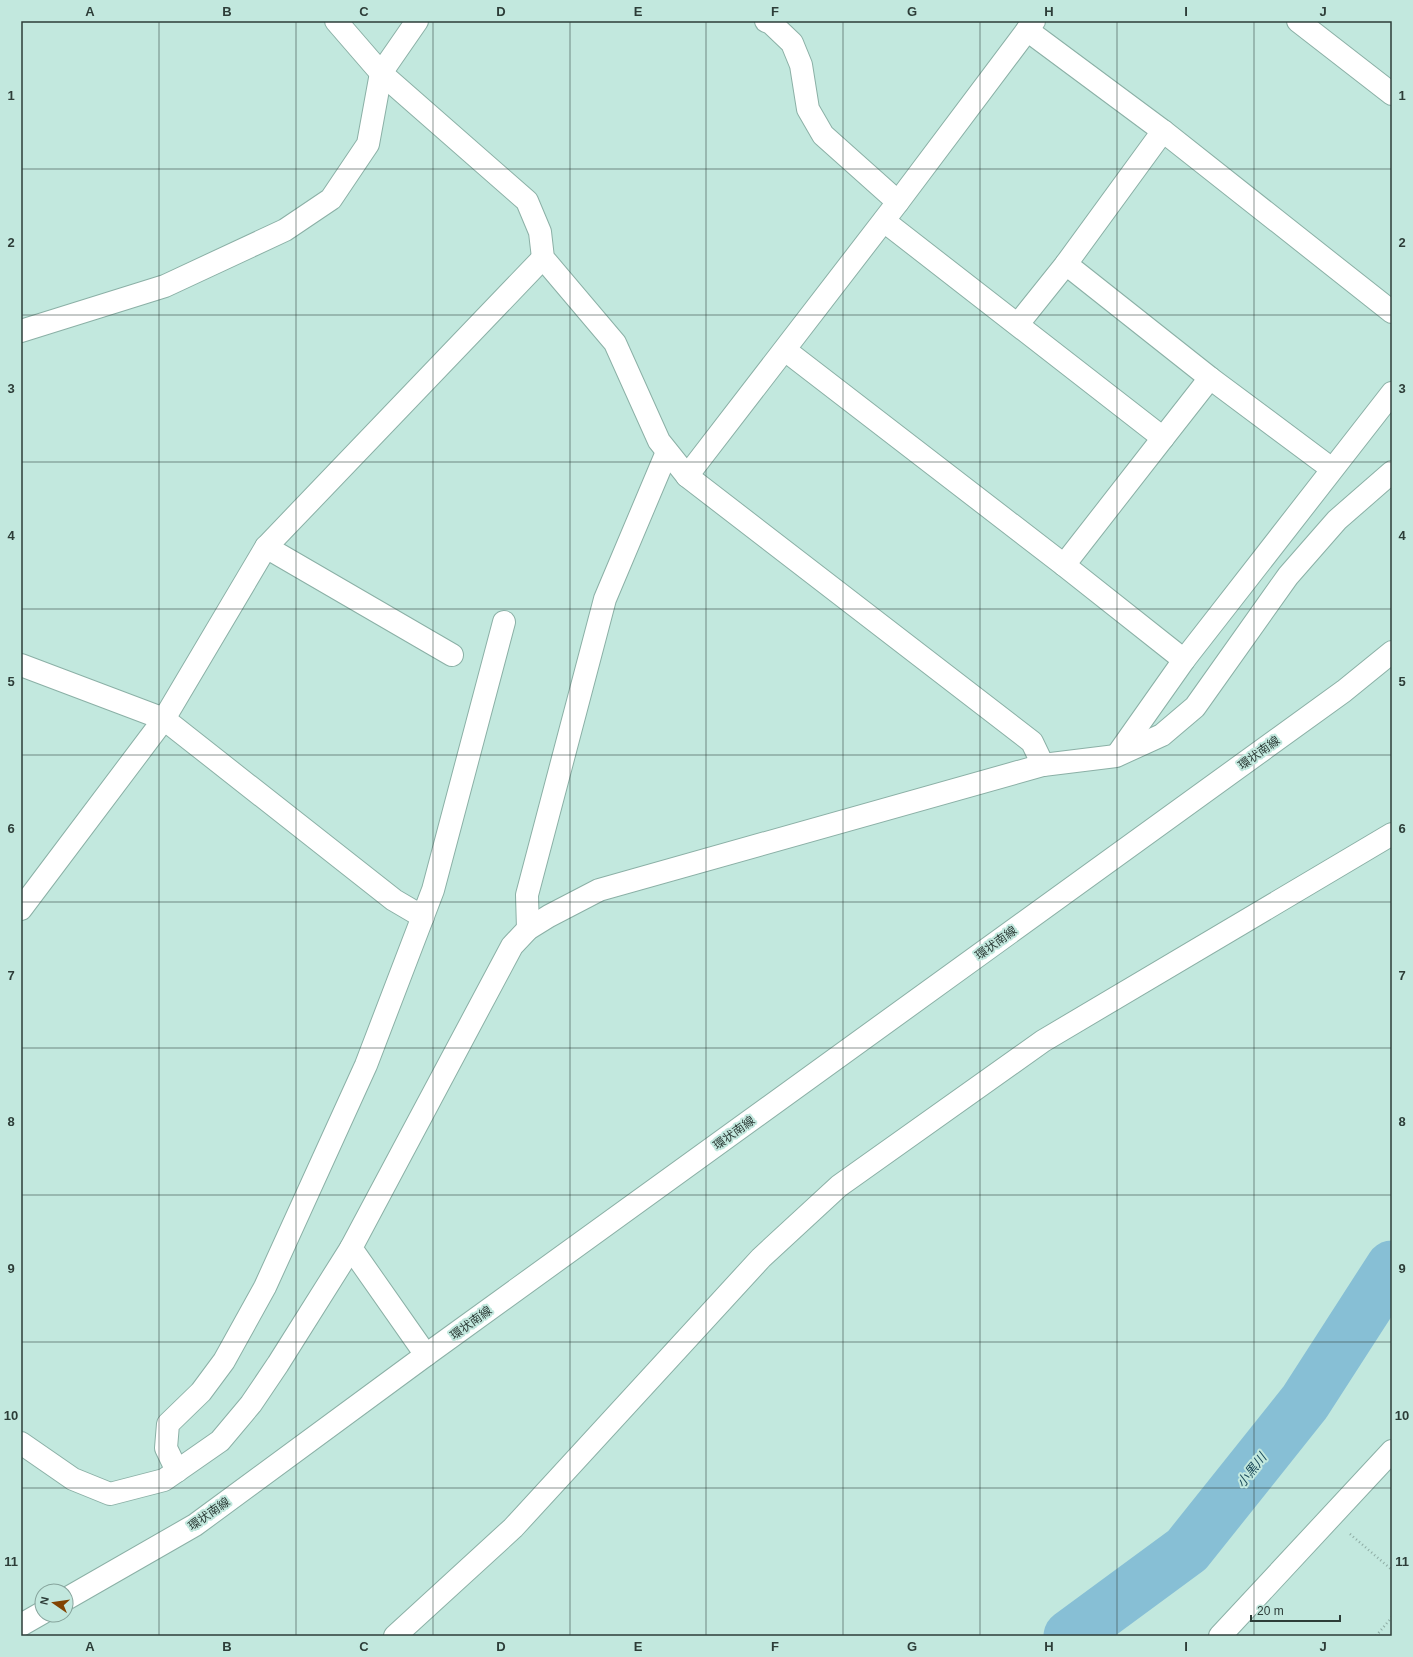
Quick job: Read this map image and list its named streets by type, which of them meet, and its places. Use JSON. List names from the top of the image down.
{
  "streets": {
    "street": ["環状南線"]
  },
  "water": ["小黒川"],
  "scale_bar": "20 m",
  "north": "left",
  "grid": {
    "columns": [
      "A",
      "B",
      "C",
      "D",
      "E",
      "F",
      "G",
      "H",
      "I",
      "J"
    ],
    "rows": [
      "1",
      "2",
      "3",
      "4",
      "5",
      "6",
      "7",
      "8",
      "9",
      "10",
      "11"
    ]
  }
}
